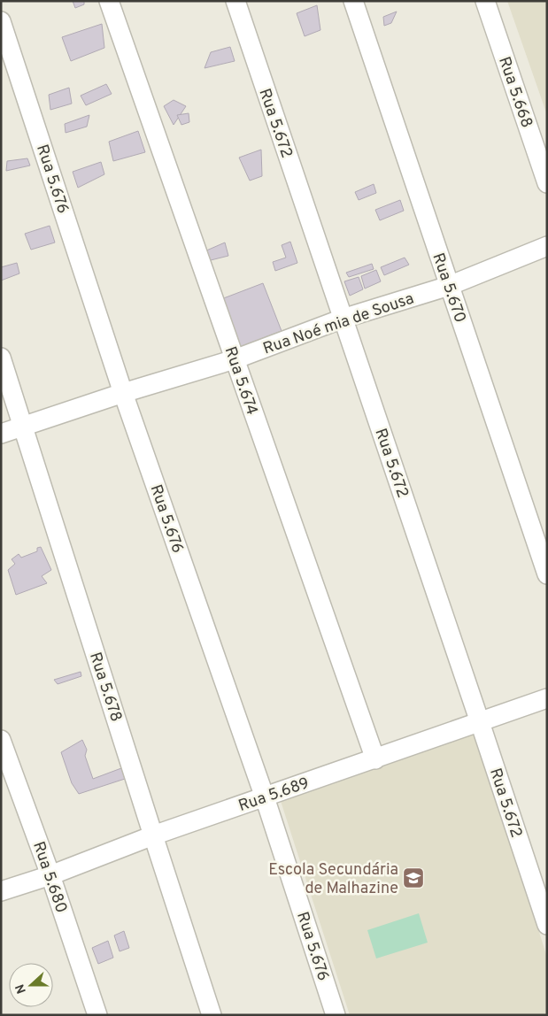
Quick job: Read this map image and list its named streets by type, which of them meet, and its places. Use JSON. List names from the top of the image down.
{
  "streets": {
    "street": [
      "Rua 5.668",
      "Rua 5.672",
      "Rua 5.676",
      "Rua 5.670",
      "Rua Noé mia de Sousa",
      "Rua 5.674",
      "Rua 5.678",
      "Rua 5.689",
      "Rua 5.680"
    ]
  },
  "crossings": [
    ["Rua 5.672", "Rua Noé mia de Sousa"],
    ["Rua 5.672", "Rua 5.689"],
    ["Rua 5.676", "Rua Noé mia de Sousa"],
    ["Rua 5.676", "Rua 5.689"],
    ["Rua 5.670", "Rua Noé mia de Sousa"],
    ["Rua Noé mia de Sousa", "Rua 5.674"],
    ["Rua Noé mia de Sousa", "Rua 5.678"],
    ["Rua 5.674", "Rua 5.689"],
    ["Rua 5.678", "Rua 5.689"],
    ["Rua 5.689", "Rua 5.680"]
  ],
  "places": {
    "school or university": ["Escola Secundária de Malhazine"]
  },
  "north": "left"
}
